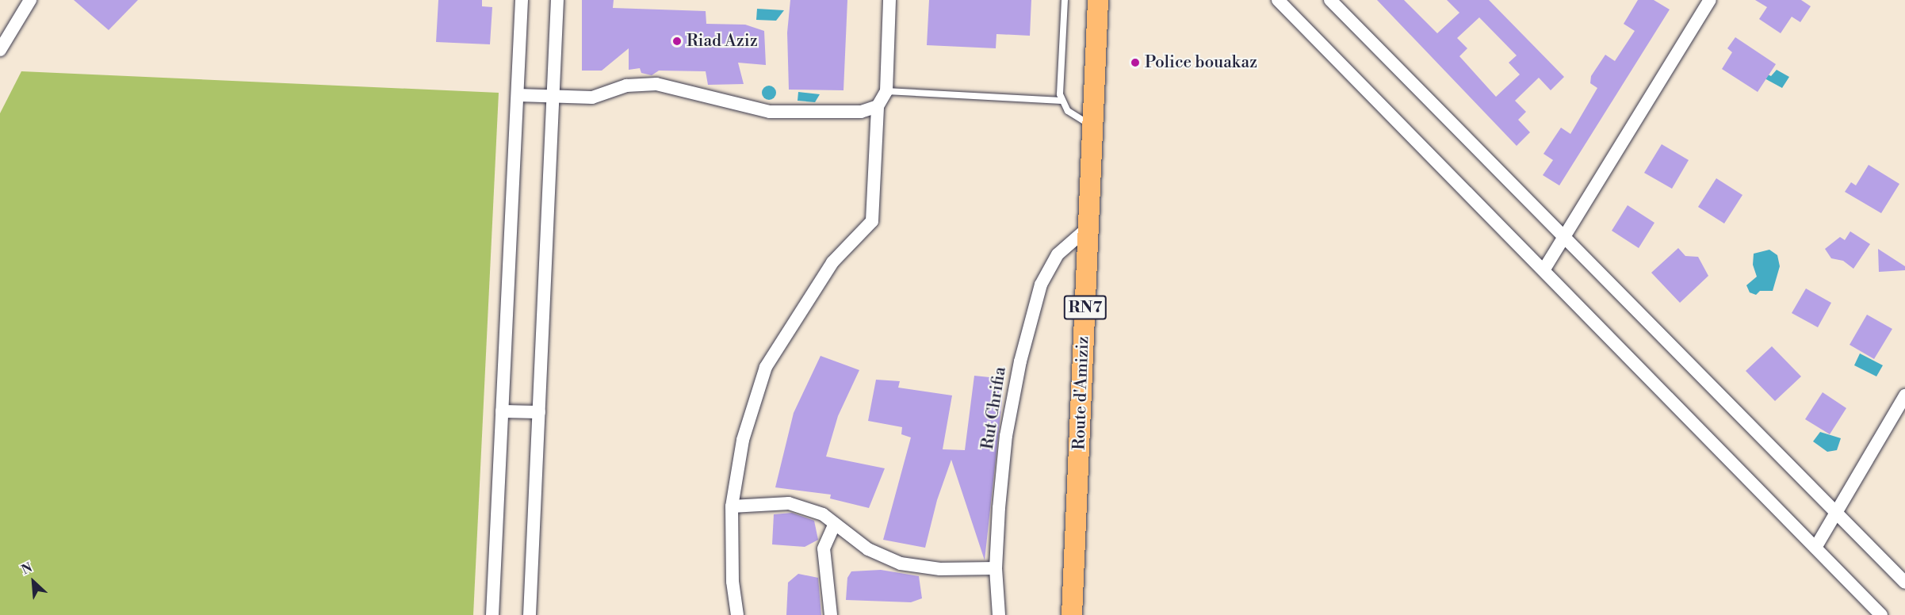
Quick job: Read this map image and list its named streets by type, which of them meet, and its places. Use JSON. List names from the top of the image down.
{
  "streets": {
    "main road": ["RN7", "Route d'Amiziz"],
    "street": ["Rut Chrifia"]
  },
  "crossings": [
    ["Route d'Amiziz", "Rut Chrifia"]
  ],
  "places": ["Riad Aziz", "Police bouakaz"],
  "north": "top left"
}
